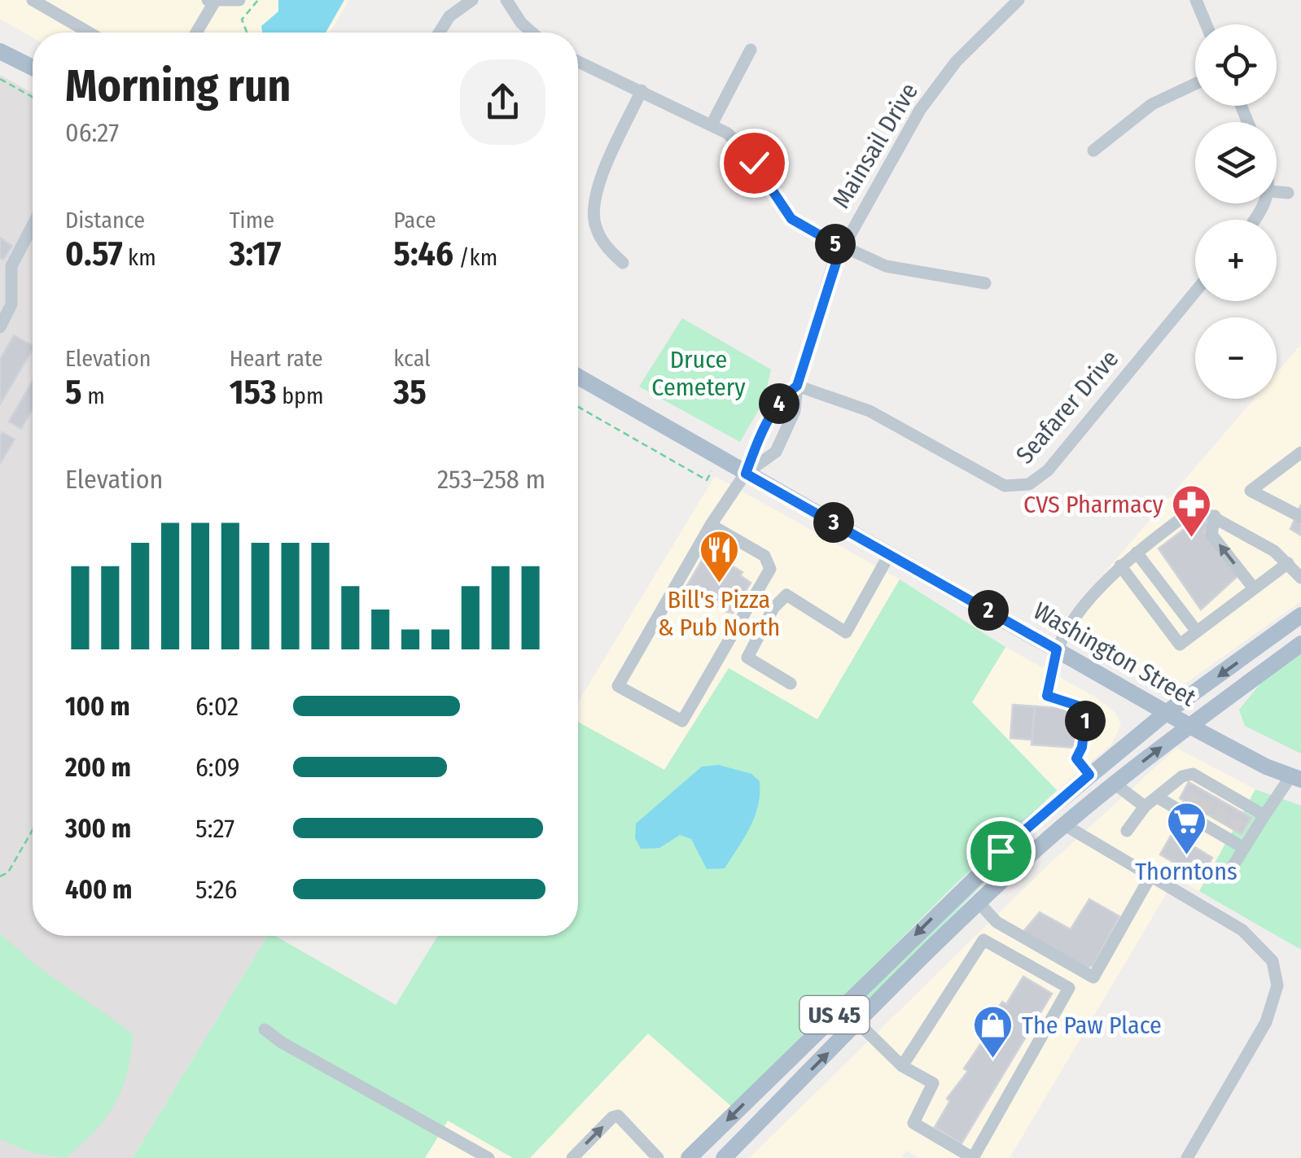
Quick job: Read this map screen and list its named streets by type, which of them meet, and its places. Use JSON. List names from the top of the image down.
{
  "streets": {
    "main road": ["Washington Street", "US 45"],
    "street": ["Mainsail Drive", "Seafarer Drive"]
  },
  "crossings": [
    ["Mainsail Drive", "Seafarer Drive"],
    ["Mainsail Drive", "Washington Street"],
    ["Washington Street", "US 45"]
  ],
  "parks": ["Druce Cemetery"],
  "places": {
    "pharmacy": ["CVS Pharmacy"],
    "restaurant": ["Bill's Pizza & Pub North"],
    "supermarket": ["Thorntons"],
    "shop": ["The Paw Place"]
  },
  "page": {
    "map_buttons": ["+", "−"],
    "heading": ["Morning run", "06:27"],
    "stats": [
      ["Distance", "0.57 km"],
      ["Time", "3:17"],
      ["Pace", "5:46 /km"],
      ["Elevation", "5 m"],
      ["Heart rate", "153 bpm"],
      ["kcal", "35"]
    ],
    "pins": [
      "5",
      "4",
      "3",
      "2",
      "1"
    ],
    "chart": ["Elevation", "253–258 m"],
    "list": [
      {
        "name": "100 m",
        "note": "6:02"
      },
      {
        "name": "200 m",
        "note": "6:09"
      },
      {
        "name": "300 m",
        "note": "5:27"
      },
      {
        "name": "400 m",
        "note": "5:26"
      }
    ]
  }
}
